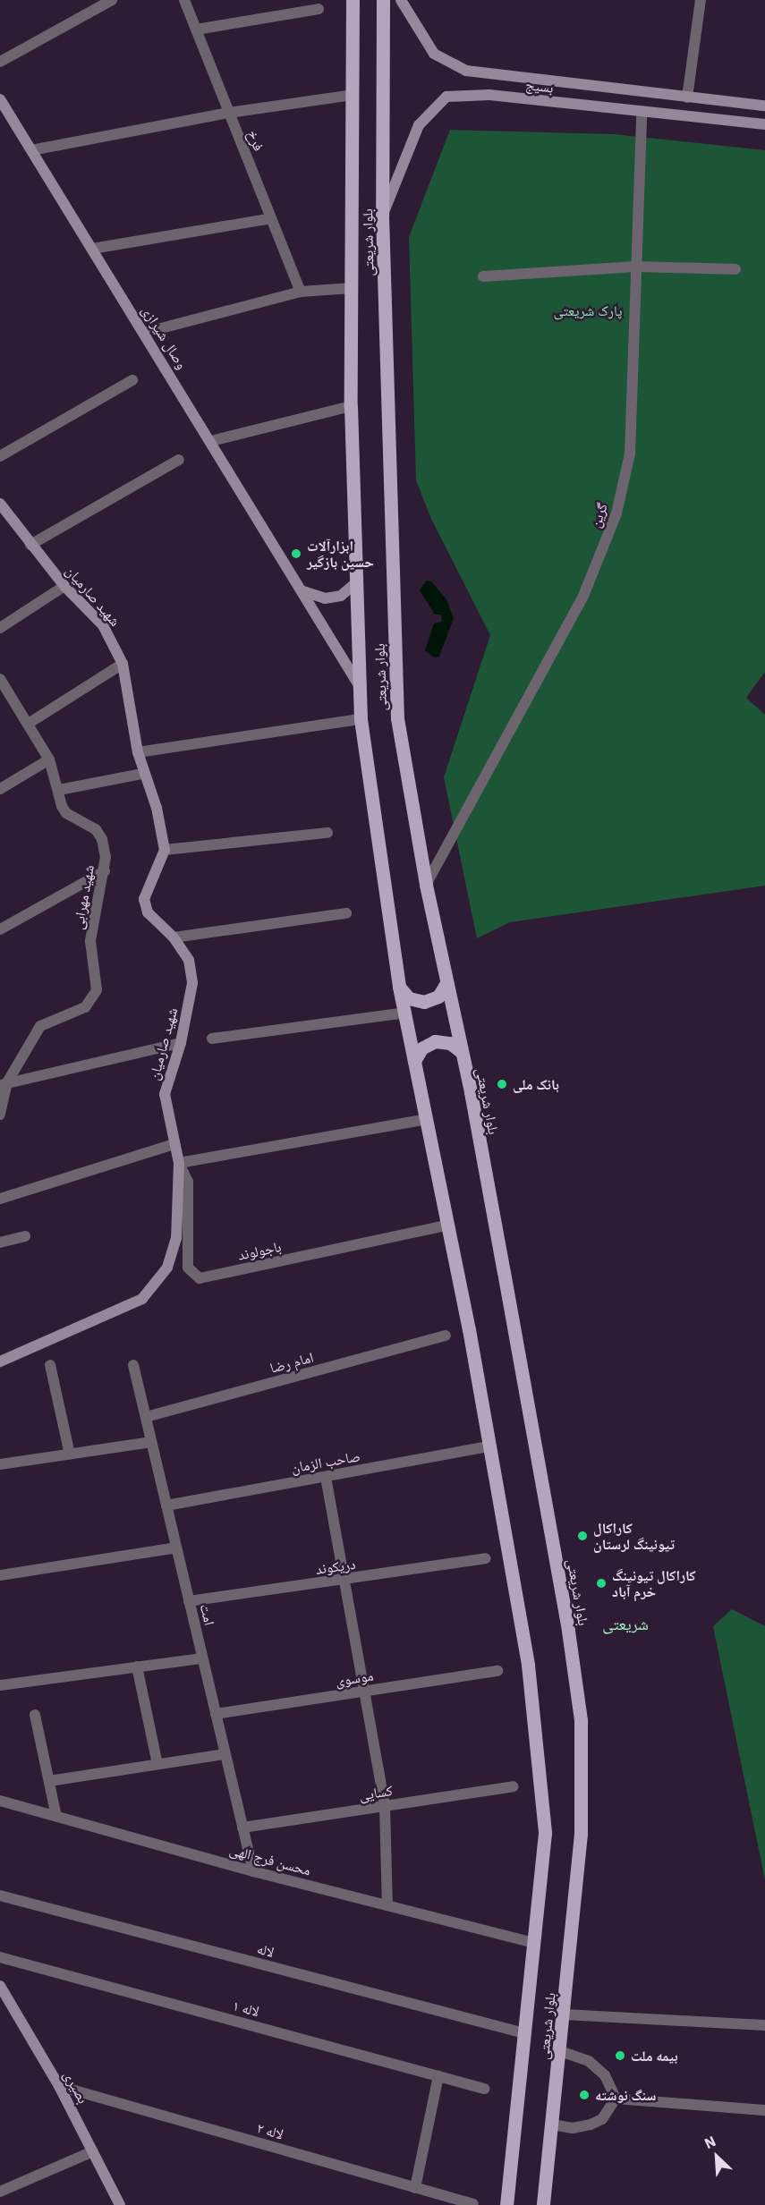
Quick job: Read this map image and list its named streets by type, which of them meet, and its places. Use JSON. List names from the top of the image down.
{
  "streets": {
    "main road": ["بلوار شریعتی"],
    "street": [
      "بسیج",
      "فرخ",
      "وصال شیرازی",
      "گرین",
      "شهید صارمیان",
      "شهید مهرابی",
      "باجولوند",
      "امام رضا",
      "صاحب الزمان",
      "دریکوند",
      "امت",
      "موسوی",
      "کسایی",
      "محسن فرج الهی",
      "لاله",
      "لاله ۱",
      "بصیری",
      "لاله ۲"
    ]
  },
  "crossings": [
    ["بسیج", "بلوار شریعتی"],
    ["بسیج", "گرین"],
    ["بلوار شریعتی", "وصال شیرازی"],
    ["بلوار شریعتی", "گرین"],
    ["بلوار شریعتی", "باجولوند"],
    ["بلوار شریعتی", "صاحب الزمان"],
    ["بلوار شریعتی", "محسن فرج الهی"],
    ["بلوار شریعتی", "لاله"],
    ["شهید صارمیان", "باجولوند"],
    ["امام رضا", "امت"],
    ["صاحب الزمان", "امت"],
    ["دریکوند", "امت"],
    ["امت", "موسوی"],
    ["امت", "کسایی"],
    ["امت", "محسن فرج الهی"],
    ["بصیری", "لاله ۲"]
  ],
  "districts": ["شریعتی"],
  "parks": ["پارک شریعتی"],
  "places": [
    "ابزارآلات حسین بازگیر",
    "بانک ملی",
    "کاراکال تیونینگ لرستان",
    "کاراکال تیونینگ خرم آباد",
    "بیمه ملت",
    "سنگ نوشته"
  ],
  "north": "top left"
}
